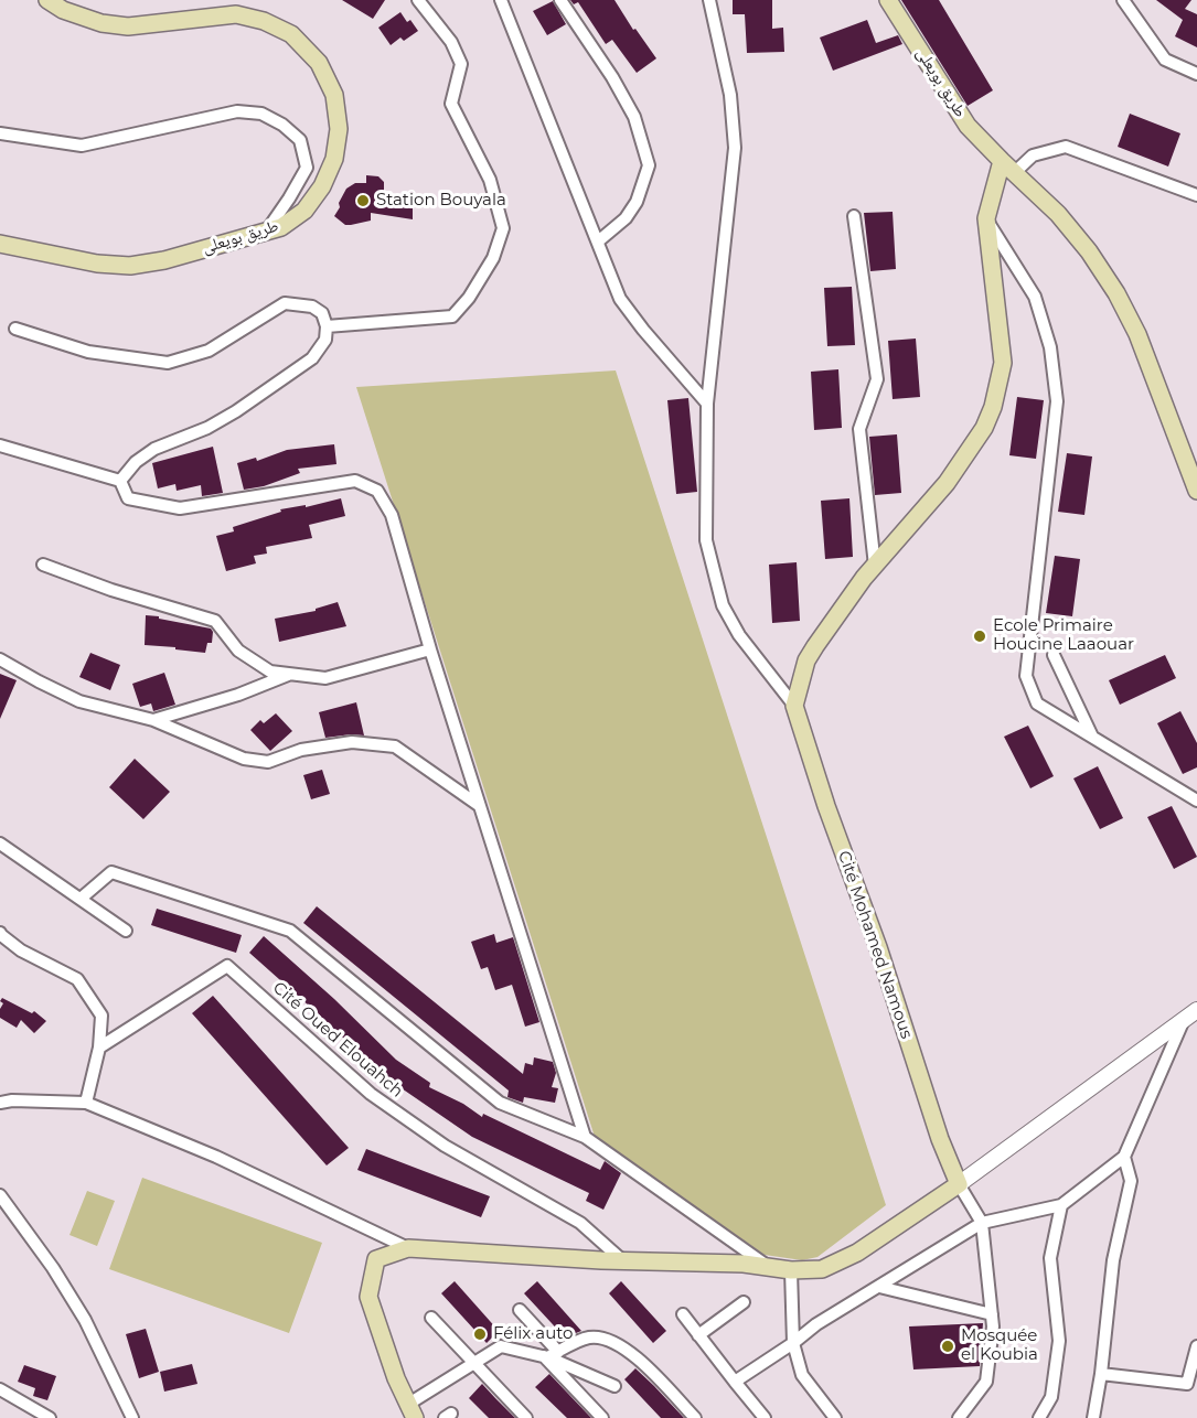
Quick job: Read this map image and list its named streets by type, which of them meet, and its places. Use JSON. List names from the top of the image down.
{
  "streets": {
    "main road": ["طريق بويعلى", "Cité Mohamed Namous"],
    "street": ["Cité Oued Elouahch"]
  },
  "places": [
    "Station Bouyala",
    "Ecole Primaire Houcine Laaouar",
    "Félix auto",
    "Mosquée el Koubia"
  ]
}
